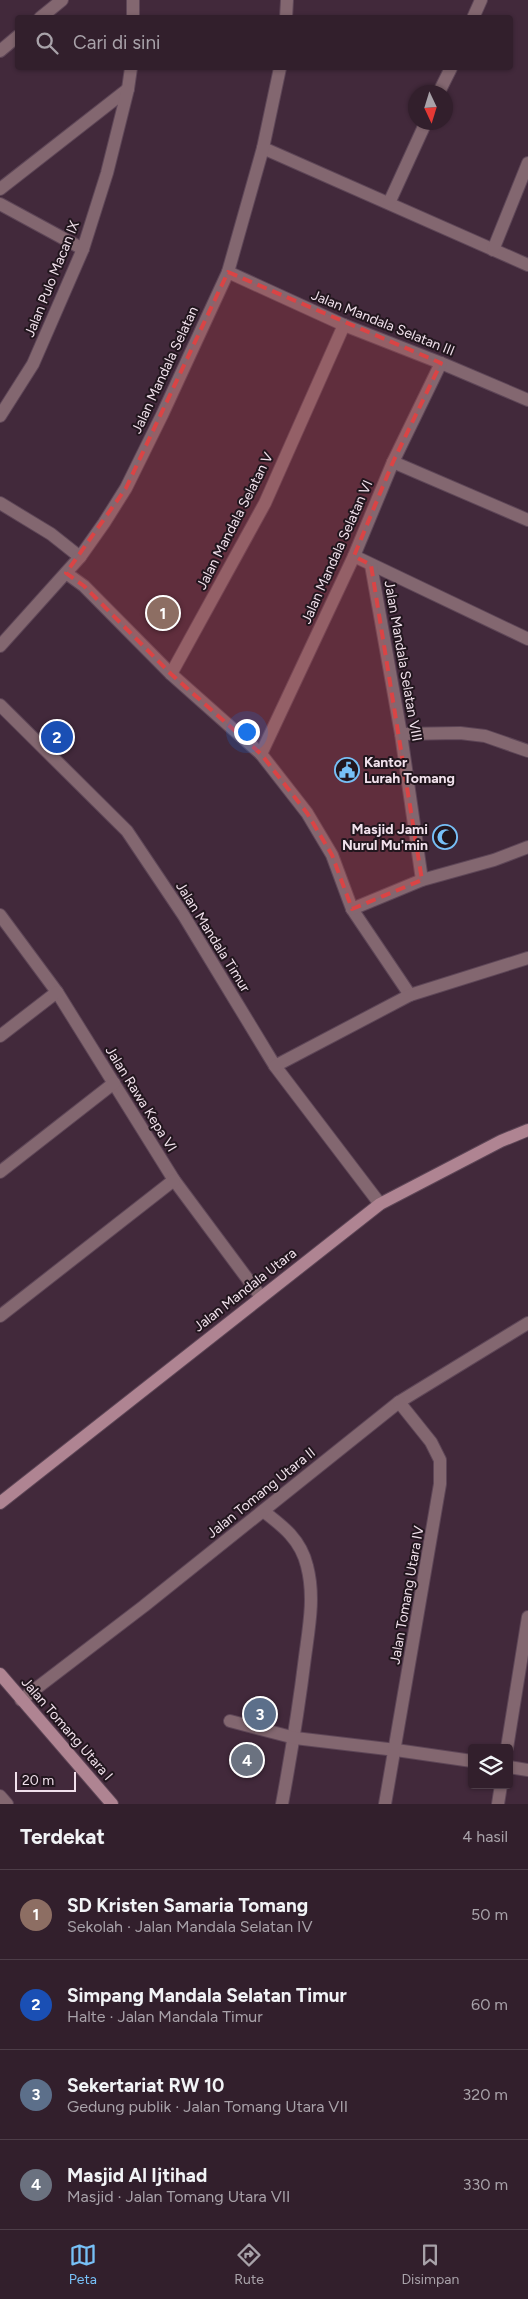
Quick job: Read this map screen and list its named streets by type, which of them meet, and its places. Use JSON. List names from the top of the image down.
{
  "streets": {
    "street": [
      "Jalan Pulo Macan IX",
      "Jalan Mandala Selatan III",
      "Jalan Mandala Selatan",
      "Jalan Mandala Selatan V",
      "Jalan Mandala Selatan VI",
      "Jalan Mandala Selatan VIII",
      "Jalan Mandala Timur",
      "Jalan Rawa Kepa VI",
      "Jalan Mandala Utara",
      "Jalan Tomang Utara II",
      "Jalan Tomang Utara IV",
      "Jalan Tomang Utara I"
    ]
  },
  "crossings": [
    ["Jalan Mandala Selatan III", "Jalan Mandala Selatan"],
    ["Jalan Mandala Selatan III", "Jalan Mandala Selatan V"],
    ["Jalan Mandala Selatan III", "Jalan Mandala Selatan VI"],
    ["Jalan Mandala Timur", "Jalan Mandala Utara"],
    ["Jalan Rawa Kepa VI", "Jalan Mandala Utara"],
    ["Jalan Tomang Utara II", "Jalan Tomang Utara IV"],
    ["Jalan Tomang Utara II", "Jalan Tomang Utara I"]
  ],
  "places": {
    "public building": ["Kantor Lurah Tomang"],
    "mosque": ["Masjid Jami Nurul Mu'min"]
  },
  "scale_bar": "20 m",
  "north": "bottom",
  "page": {
    "search": "Cari di sini",
    "pins": [
      "1",
      "2",
      "3",
      "4"
    ],
    "scale": "20 m",
    "heading": ["Terdekat", "4 hasil"],
    "list": [
      {
        "mark": "1",
        "name": "SD Kristen Samaria Tomang",
        "note": "Sekolah · Jalan Mandala Selatan IV",
        "value": "50 m"
      },
      {
        "mark": "2",
        "name": "Simpang Mandala Selatan Timur",
        "note": "Halte · Jalan Mandala Timur",
        "value": "60 m"
      },
      {
        "mark": "3",
        "name": "Sekertariat RW 10",
        "note": "Gedung publik · Jalan Tomang Utara VII",
        "value": "320 m"
      },
      {
        "mark": "4",
        "name": "Masjid Al Ijtihad",
        "note": "Masjid · Jalan Tomang Utara VII",
        "value": "330 m"
      }
    ],
    "nav": ["Peta", "Rute", "Disimpan"]
  }
}
